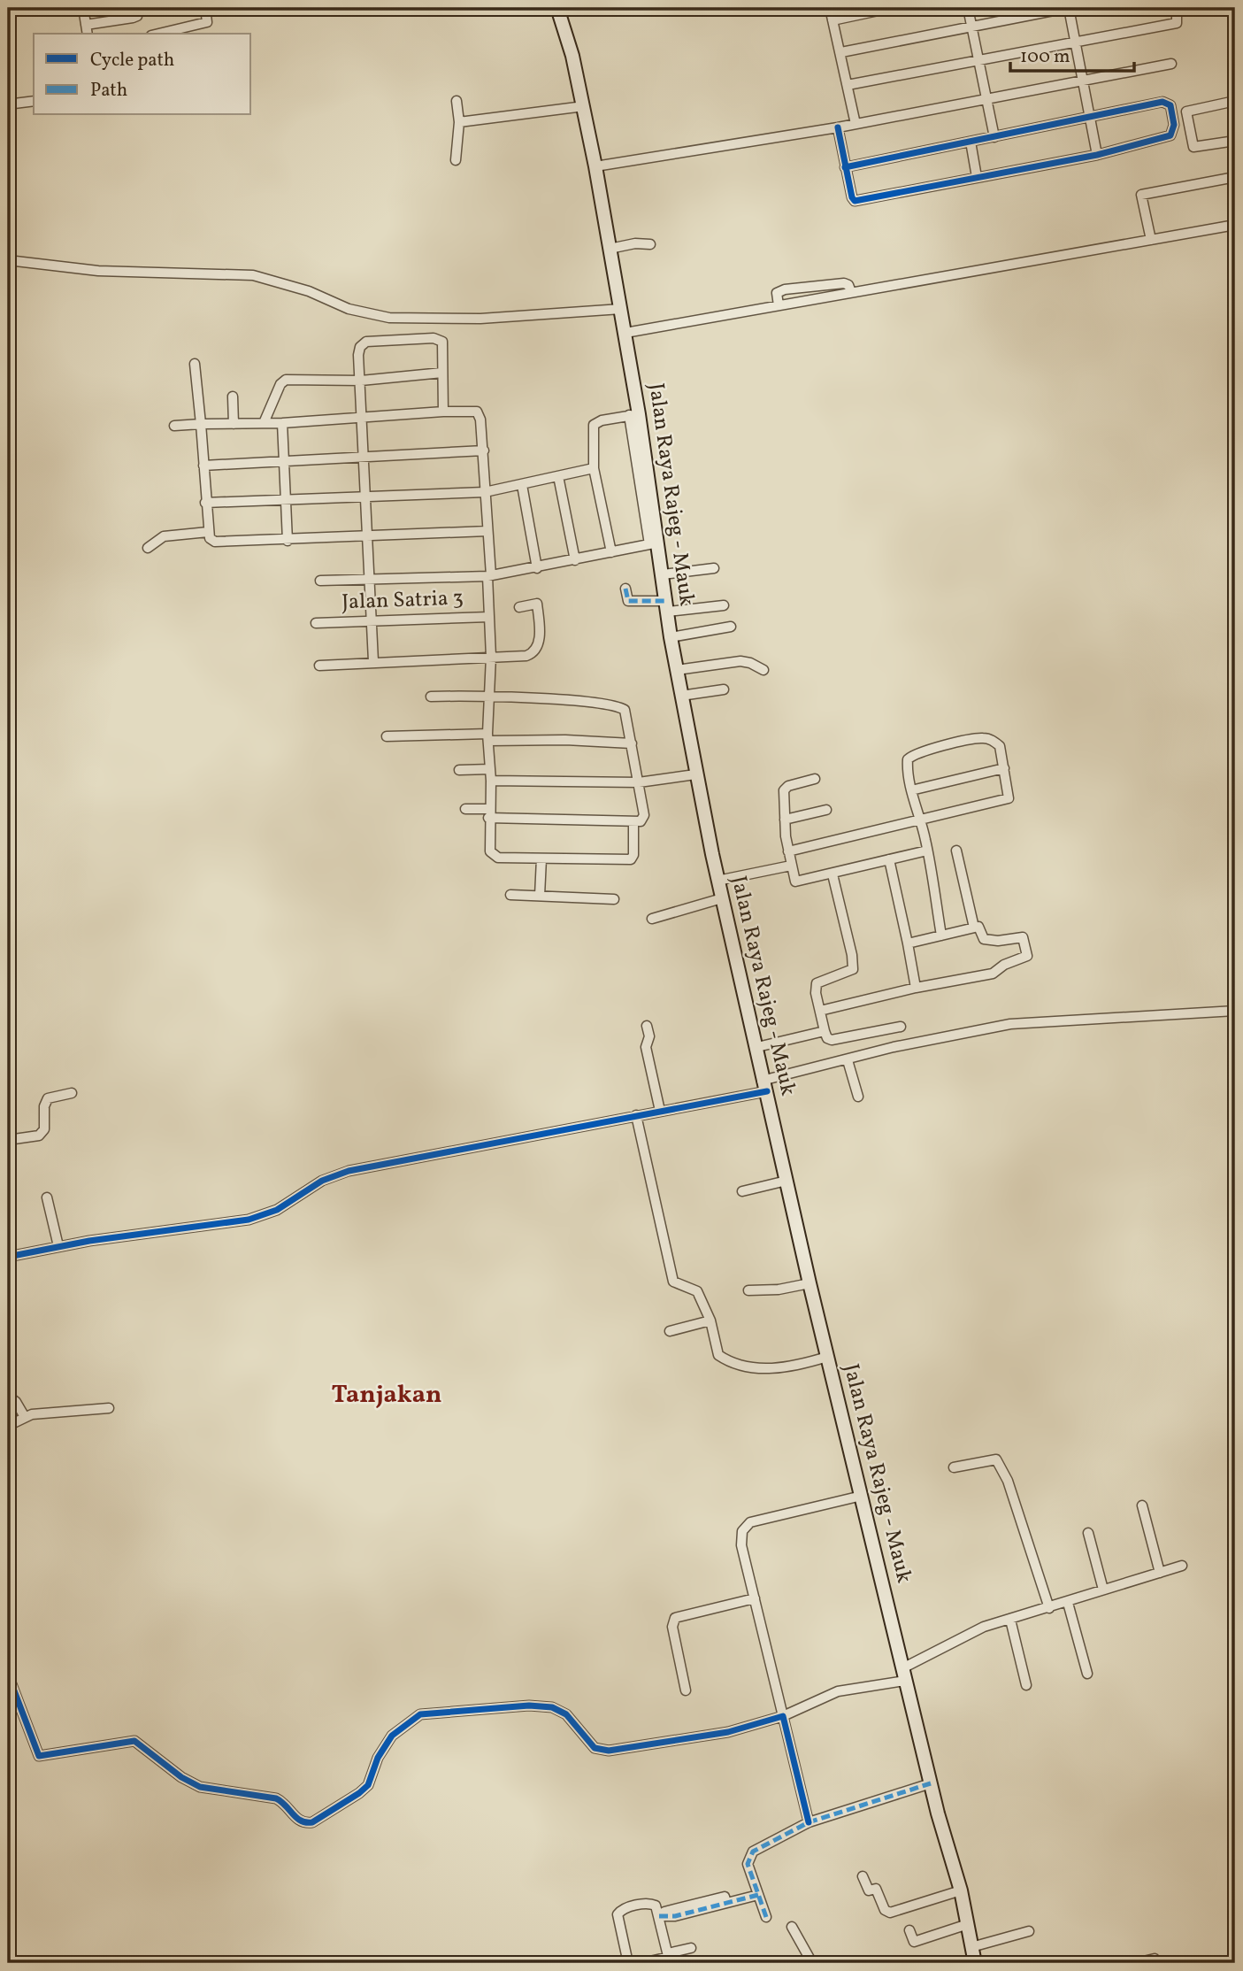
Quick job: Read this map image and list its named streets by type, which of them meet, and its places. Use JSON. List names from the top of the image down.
{
  "streets": {
    "main road": ["Jalan Raya Rajeg - Mauk"],
    "street": ["Jalan Satria 3"]
  },
  "districts": ["Tanjakan"],
  "legend": ["Cycle path", "Path"],
  "scale_bar": "100 m"
}
